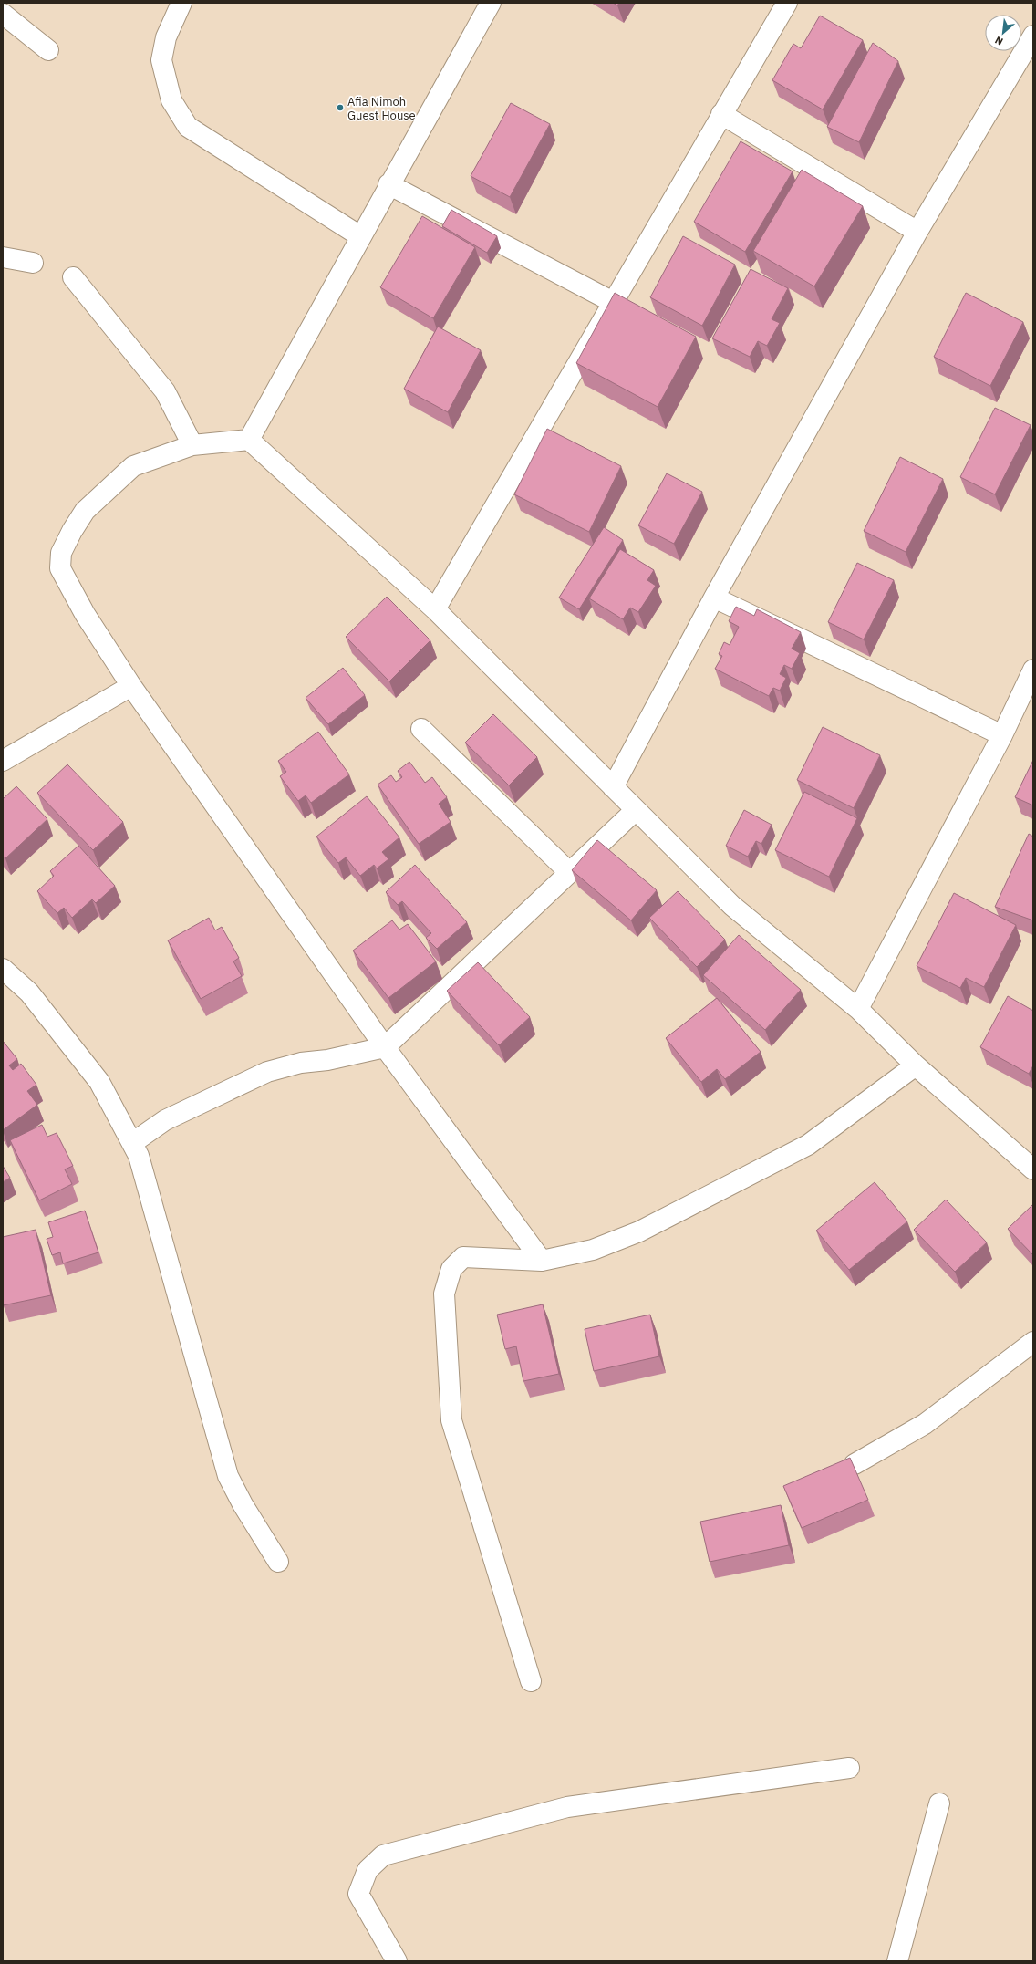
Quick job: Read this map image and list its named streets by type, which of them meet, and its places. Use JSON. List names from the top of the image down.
{
  "places": ["Afia Nimoh Guest House"],
  "north": "bottom left"
}
